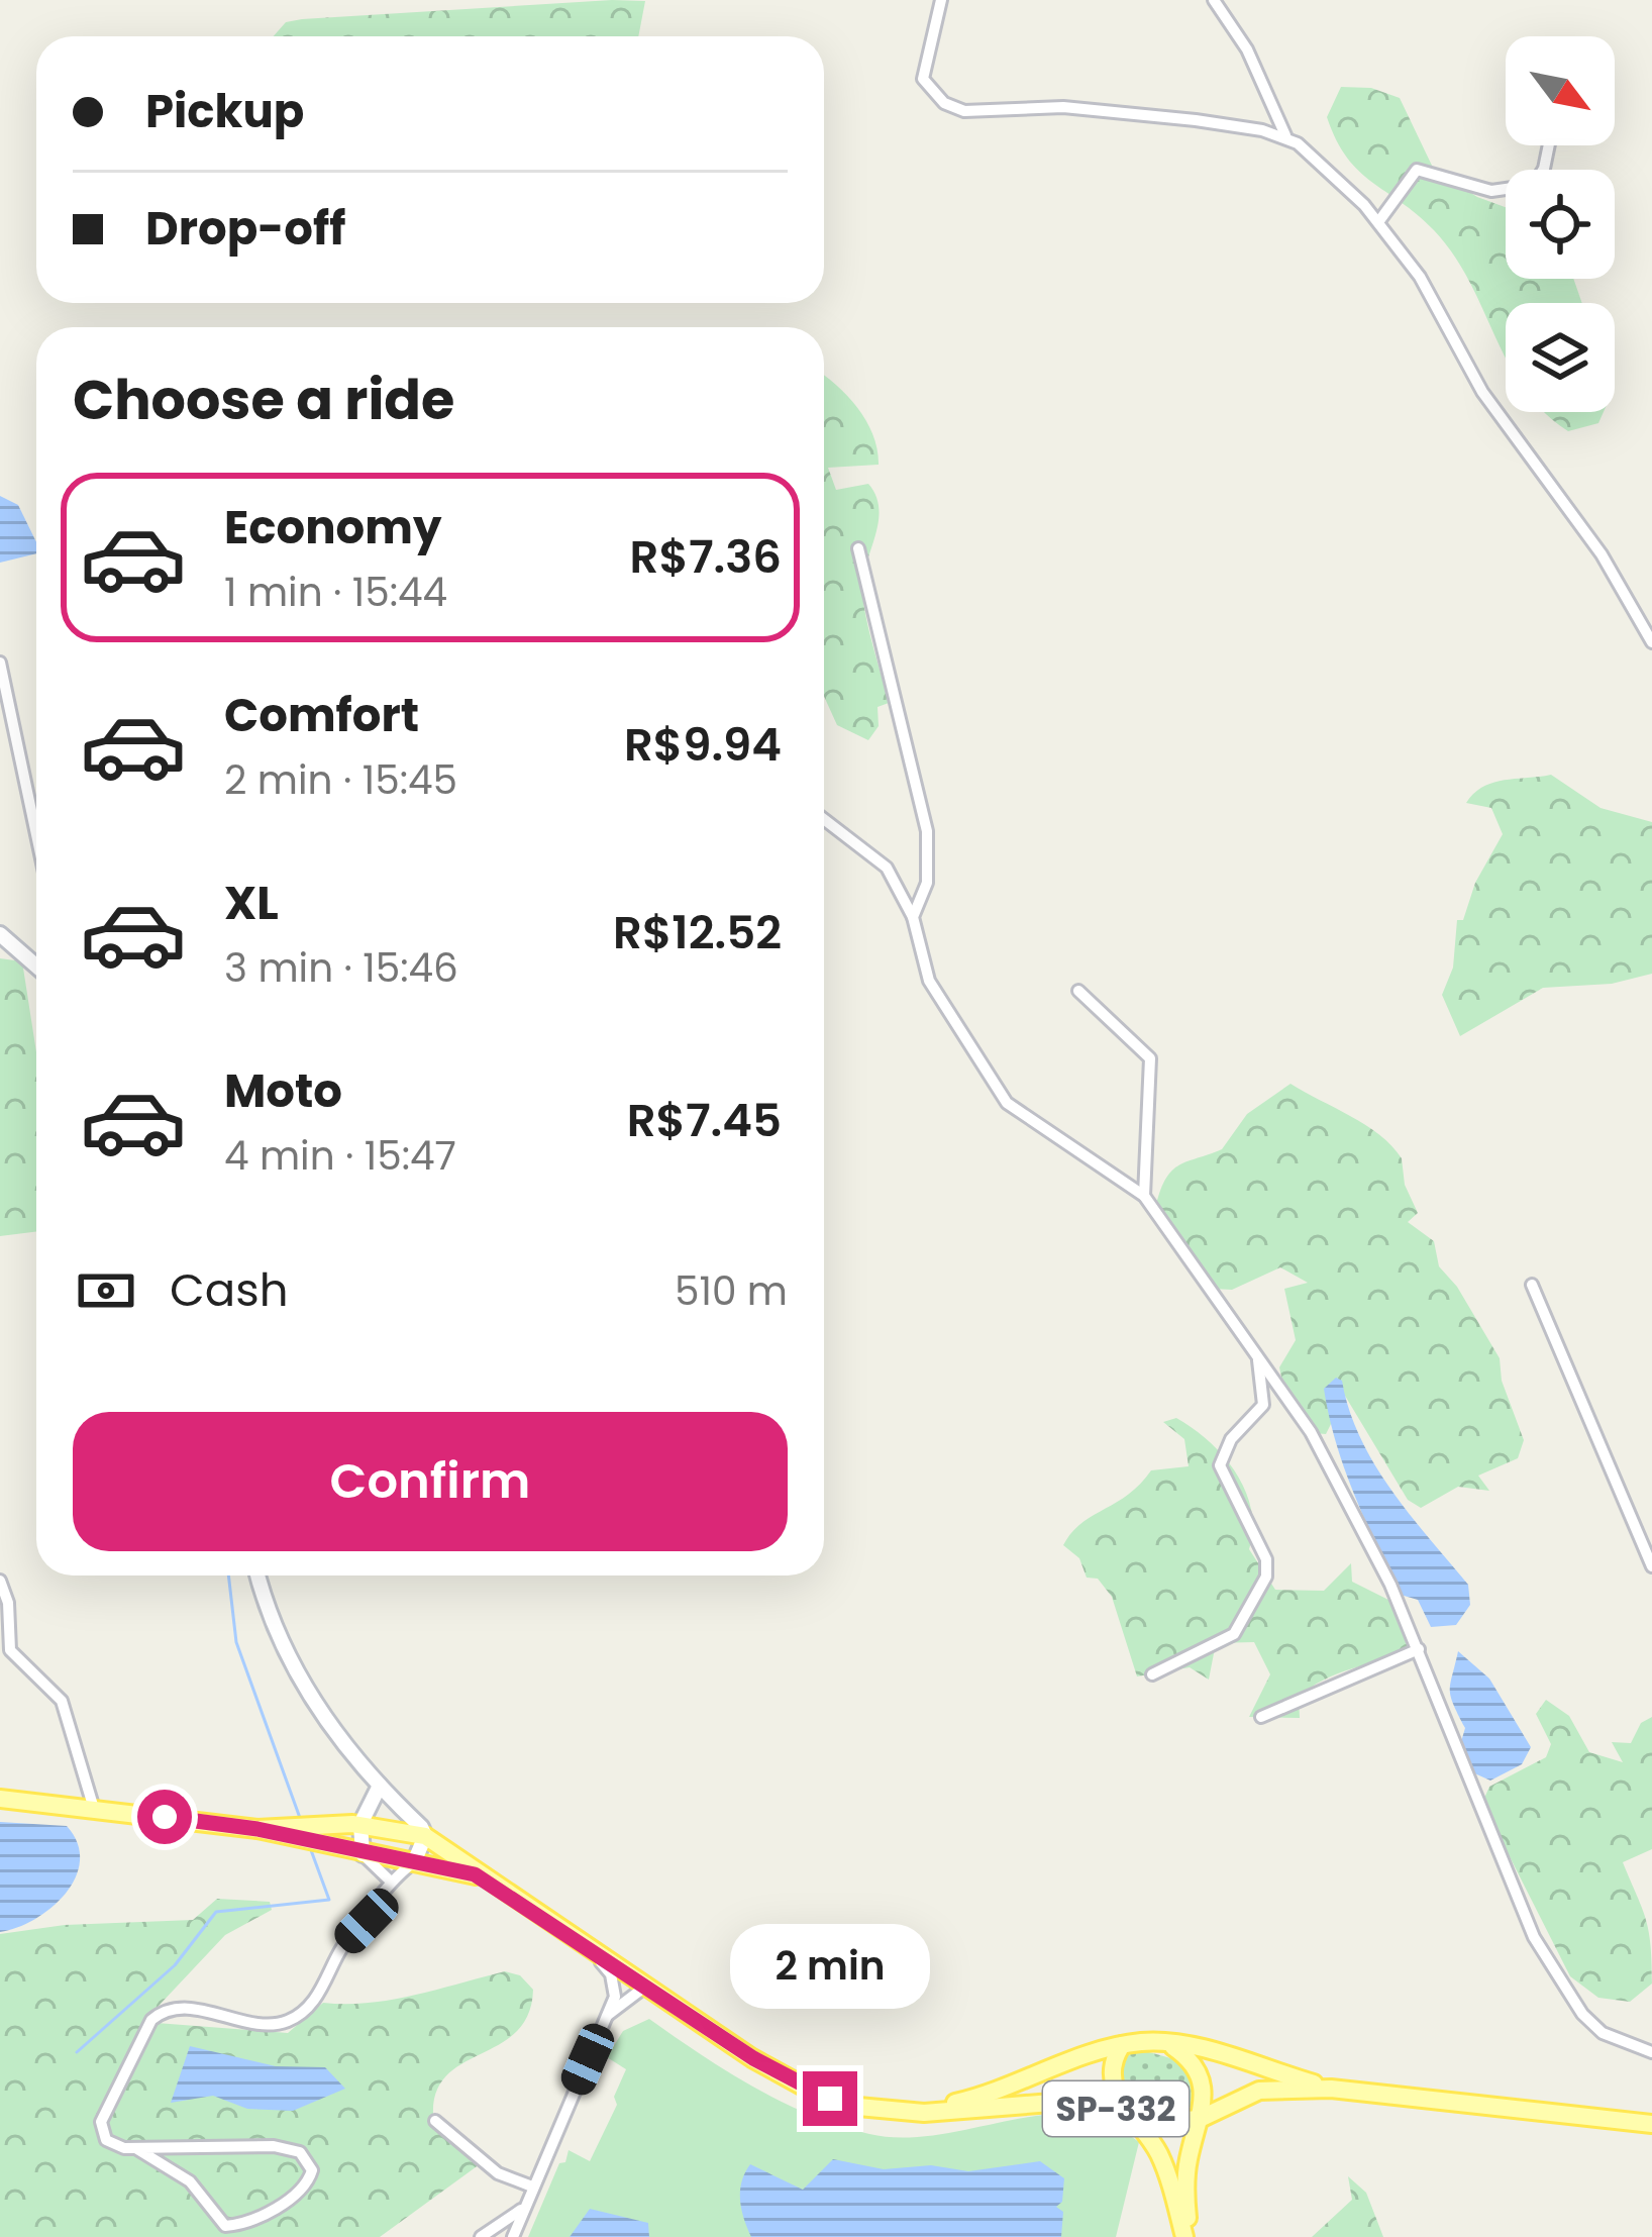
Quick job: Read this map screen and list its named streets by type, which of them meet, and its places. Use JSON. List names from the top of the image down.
{
  "streets": {
    "main road": ["SP-332"]
  },
  "north": "bottom right",
  "page": {
    "banner": ["Pickup", "Drop-off"],
    "heading": "Choose a ride",
    "list": [
      {
        "name": "Economy",
        "note": "1 min · 15:44",
        "value": "R$7.36"
      },
      {
        "name": "Comfort",
        "note": "2 min · 15:45",
        "value": "R$9.94"
      },
      {
        "name": "XL",
        "note": "3 min · 15:46",
        "value": "R$12.52"
      },
      {
        "name": "Moto",
        "note": "4 min · 15:47",
        "value": "R$7.45"
      }
    ],
    "pay": ["Cash", "510 m"],
    "buttons": "Confirm",
    "bubble": "2 min"
  }
}
